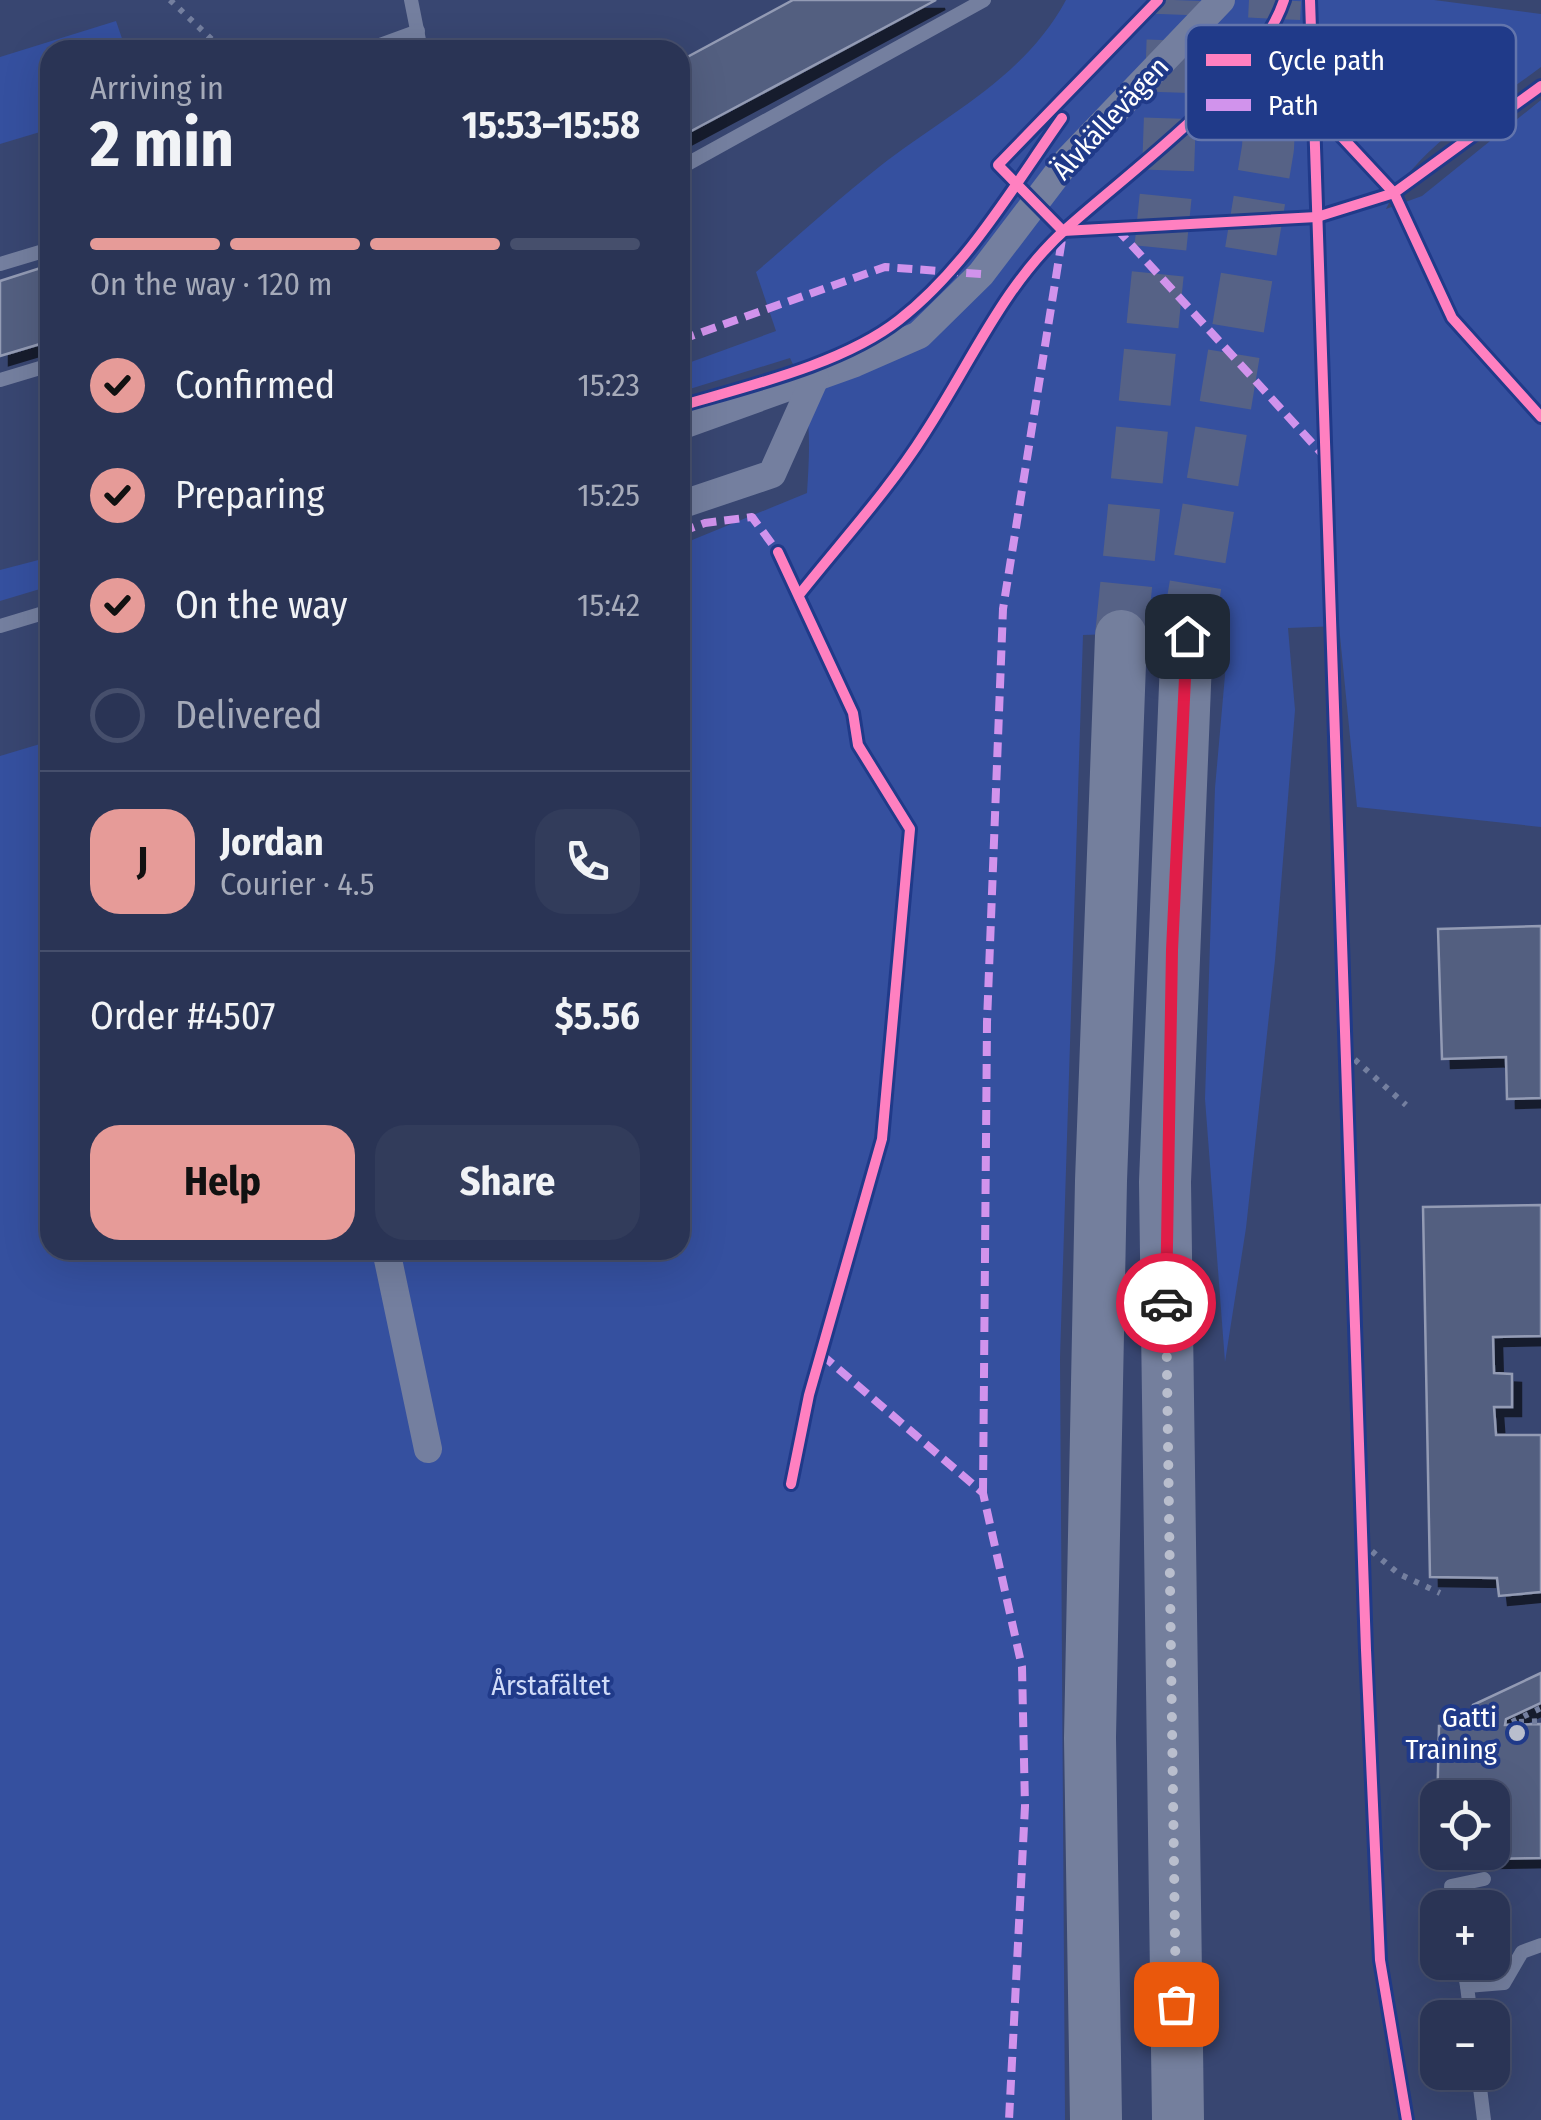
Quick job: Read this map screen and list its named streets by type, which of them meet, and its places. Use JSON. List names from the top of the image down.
{
  "streets": {
    "street": ["Älvkällevägen"]
  },
  "parks": ["Årstafältet"],
  "places": ["Gatti Training"],
  "legend": ["Cycle path", "Path"],
  "page": {
    "heading": ["2 min", "Arriving in", "15:53–15:58"],
    "panel": [
      "Jordan",
      "Courier · 4.5",
      "Order #4507",
      "$5.56"
    ],
    "bar": "On the way · 120 m",
    "list": [
      ["Confirmed", "15:23"],
      ["Preparing", "15:25"],
      ["On the way", "15:42"],
      "Delivered"
    ],
    "round": "J",
    "buttons": ["Help", "Share"],
    "map_buttons": ["+", "−"]
  }
}
